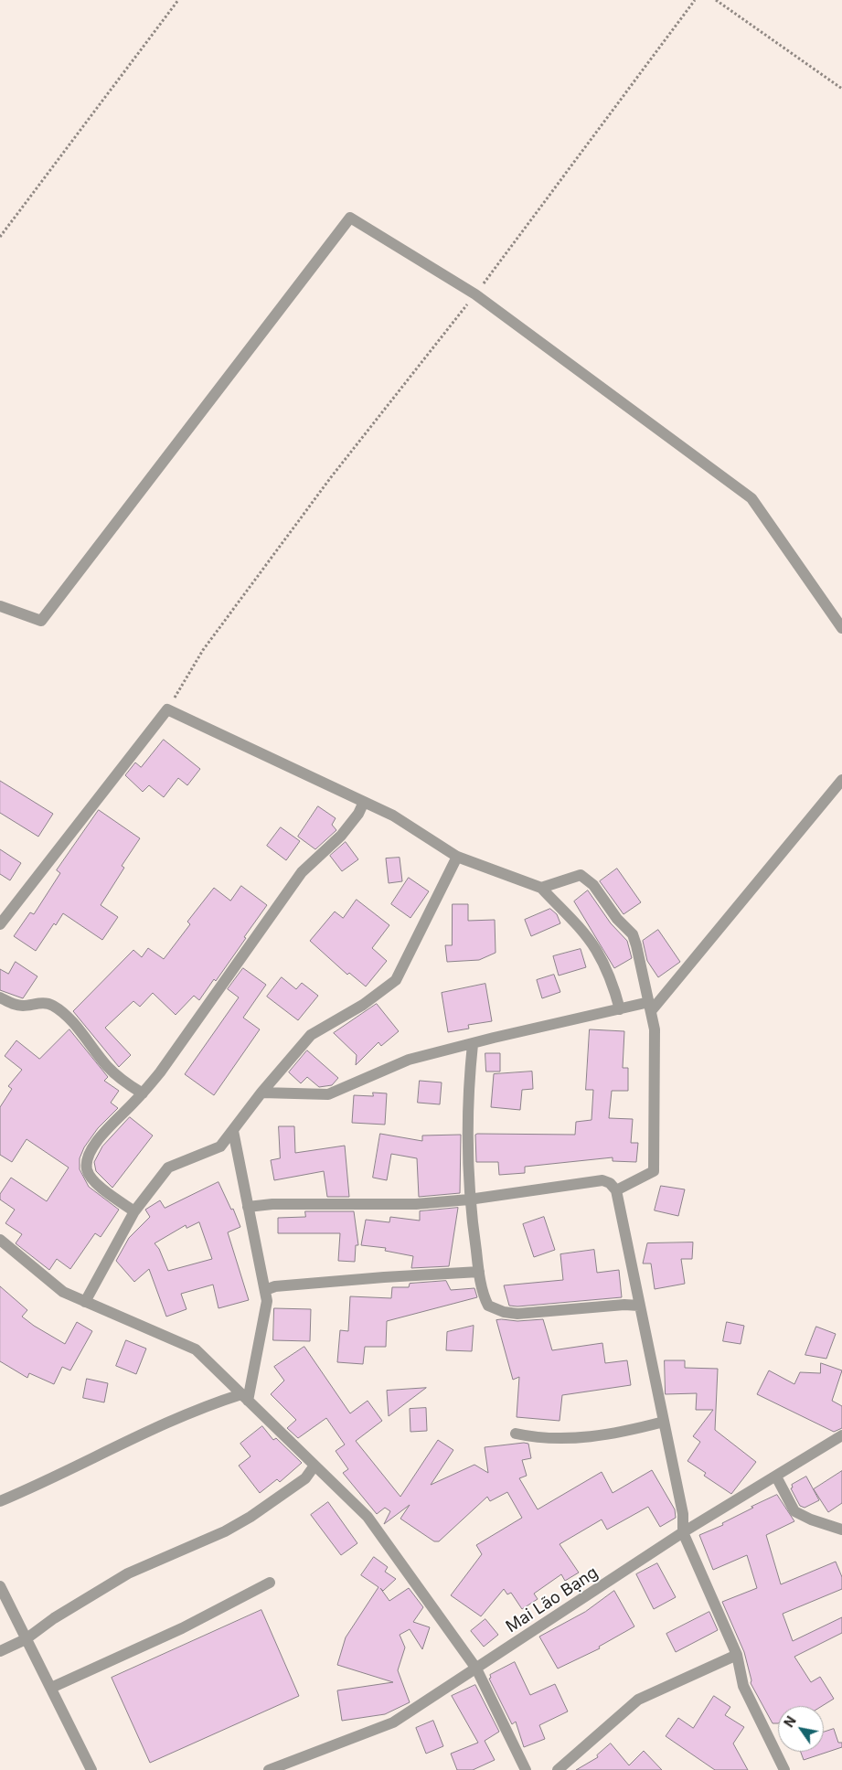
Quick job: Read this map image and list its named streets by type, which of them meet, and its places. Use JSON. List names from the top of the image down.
{
  "streets": {
    "street": ["Mai Lão Bạng"]
  },
  "north": "top left"
}
